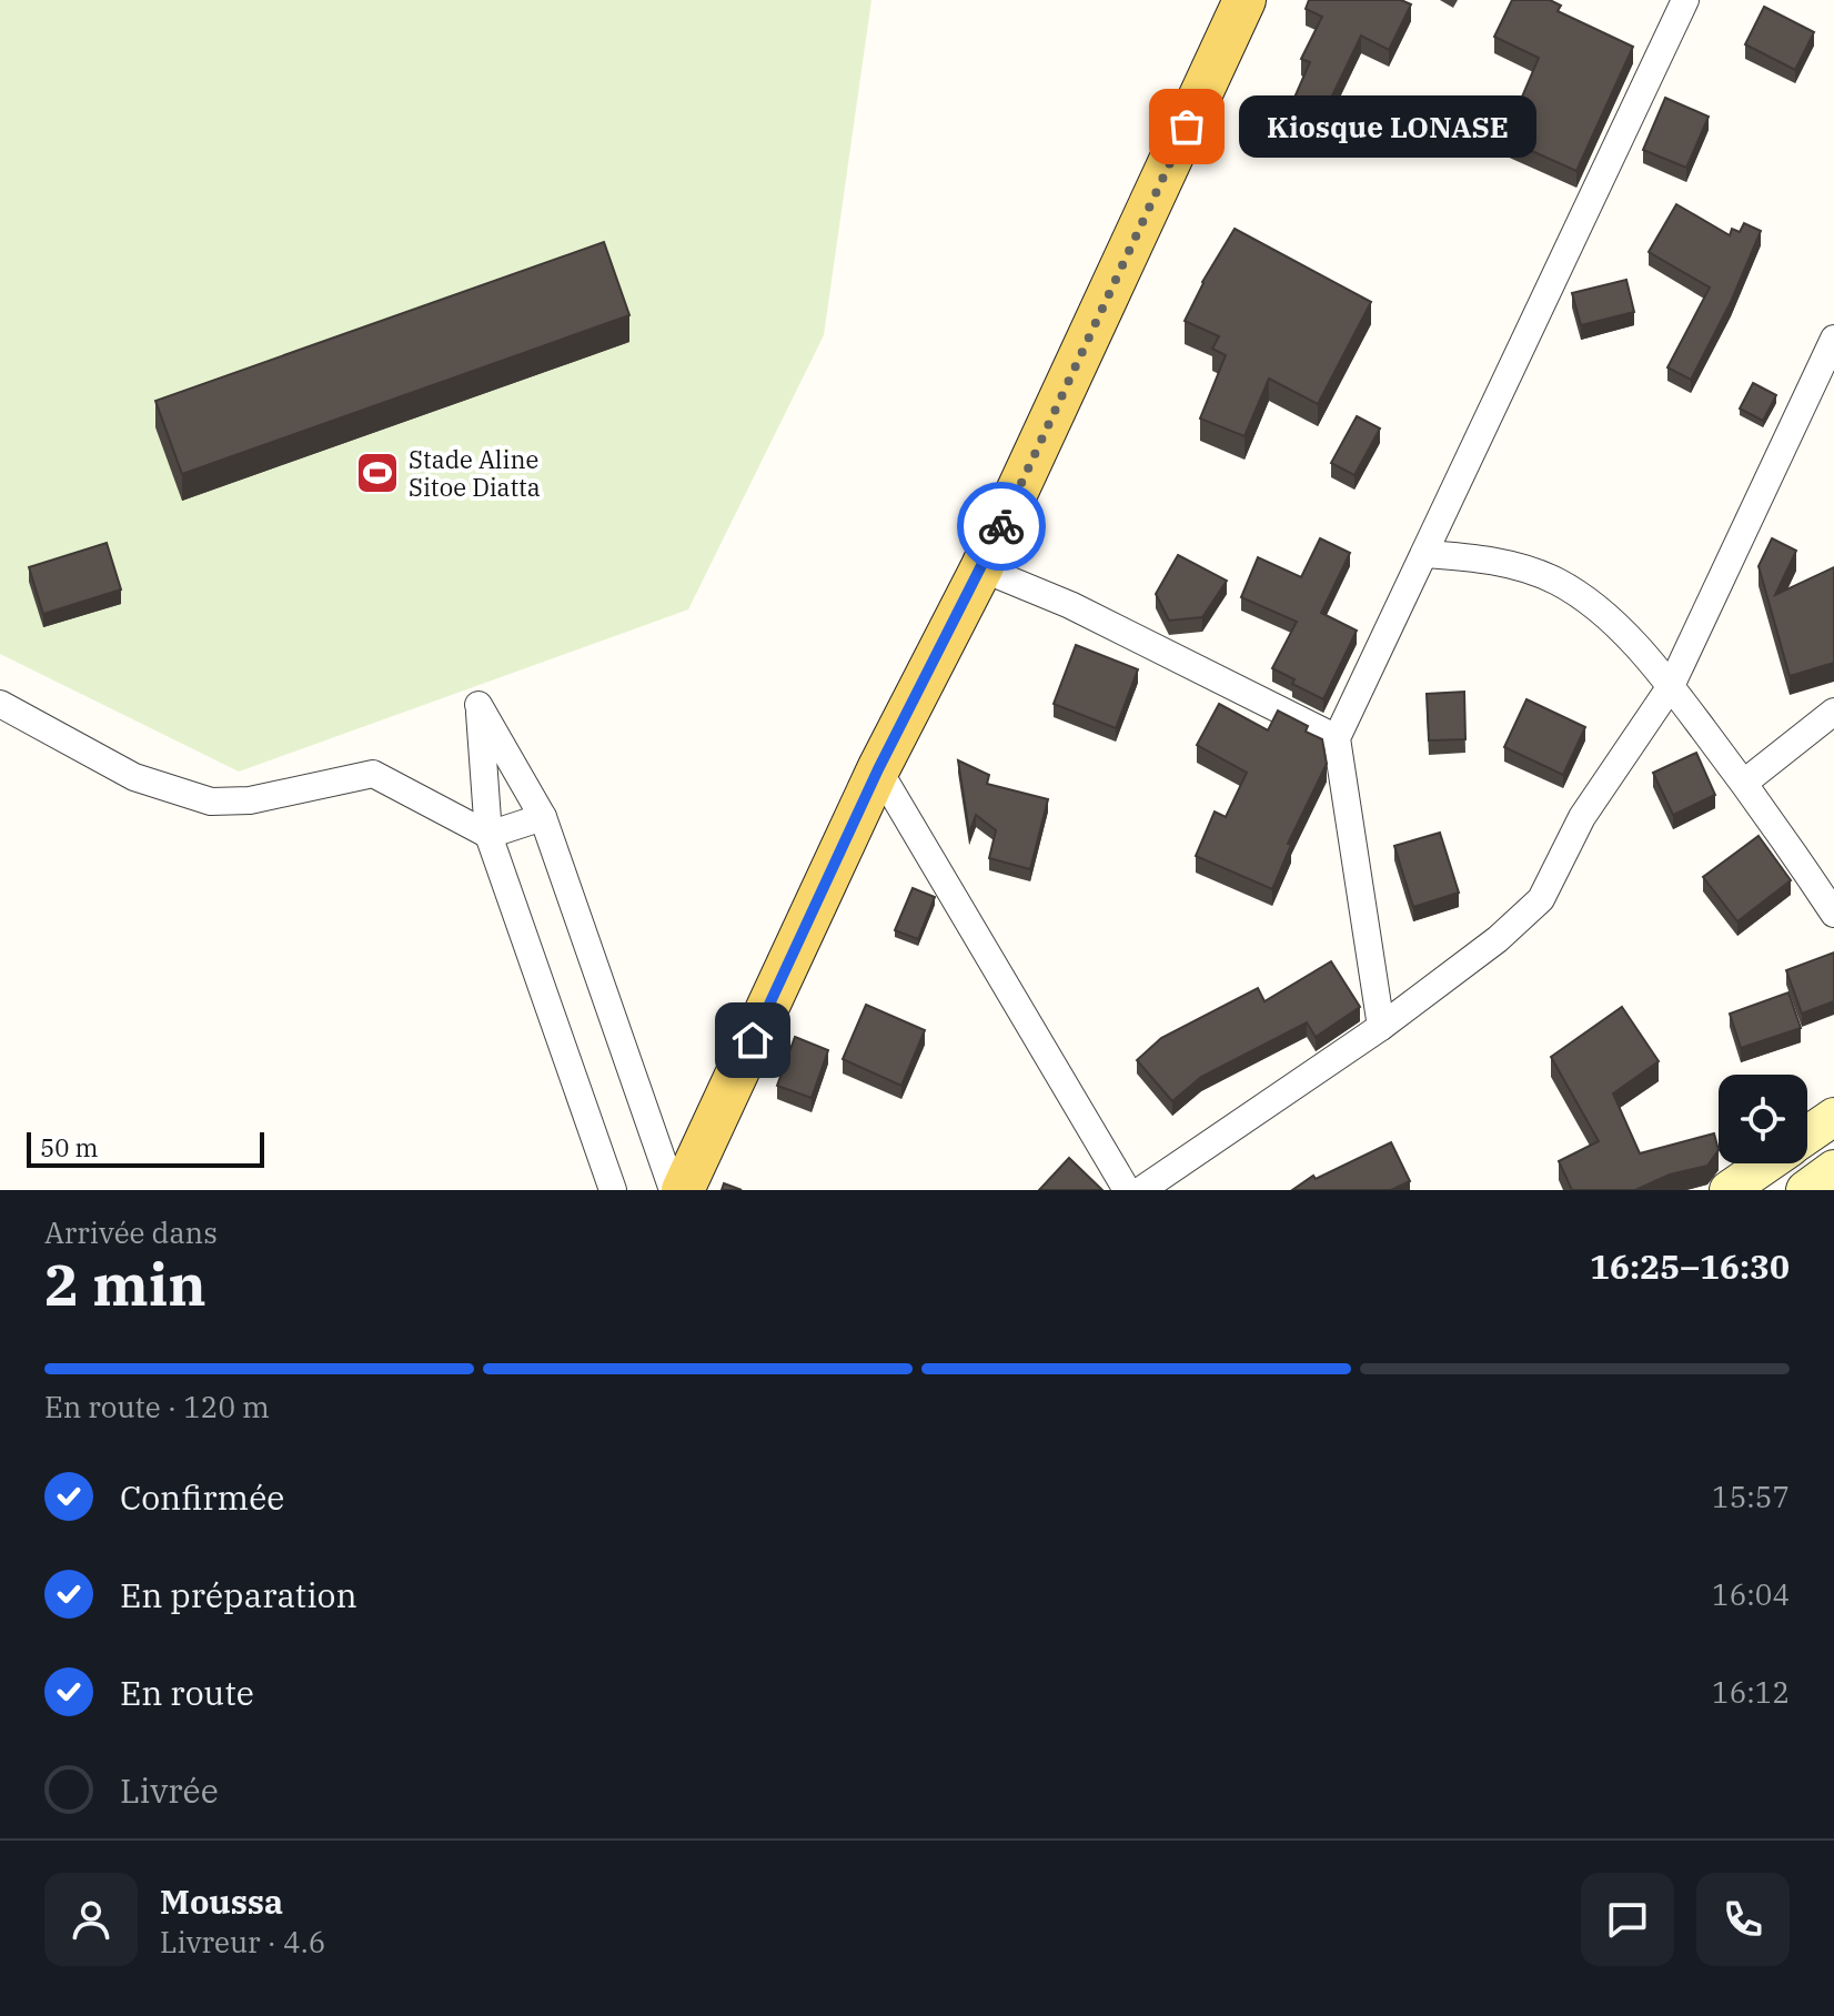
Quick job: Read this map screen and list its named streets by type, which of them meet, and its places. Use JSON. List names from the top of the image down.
{
  "places": {
    "other": ["Kiosque LONASE"],
    "sports": ["Stade Aline Sitoe Diatta"]
  },
  "scale_bar": "50 m",
  "page": {
    "bubble": "Kiosque LONASE",
    "scale": "50 m",
    "heading": ["2 min", "Arrivée dans", "16:25–16:30"],
    "panel": ["Moussa", "Livreur · 4.6"],
    "bar": "En route · 120 m",
    "list": [
      ["Confirmée", "15:57"],
      ["En préparation", "16:04"],
      ["En route", "16:12"],
      "Livrée"
    ]
  }
}
